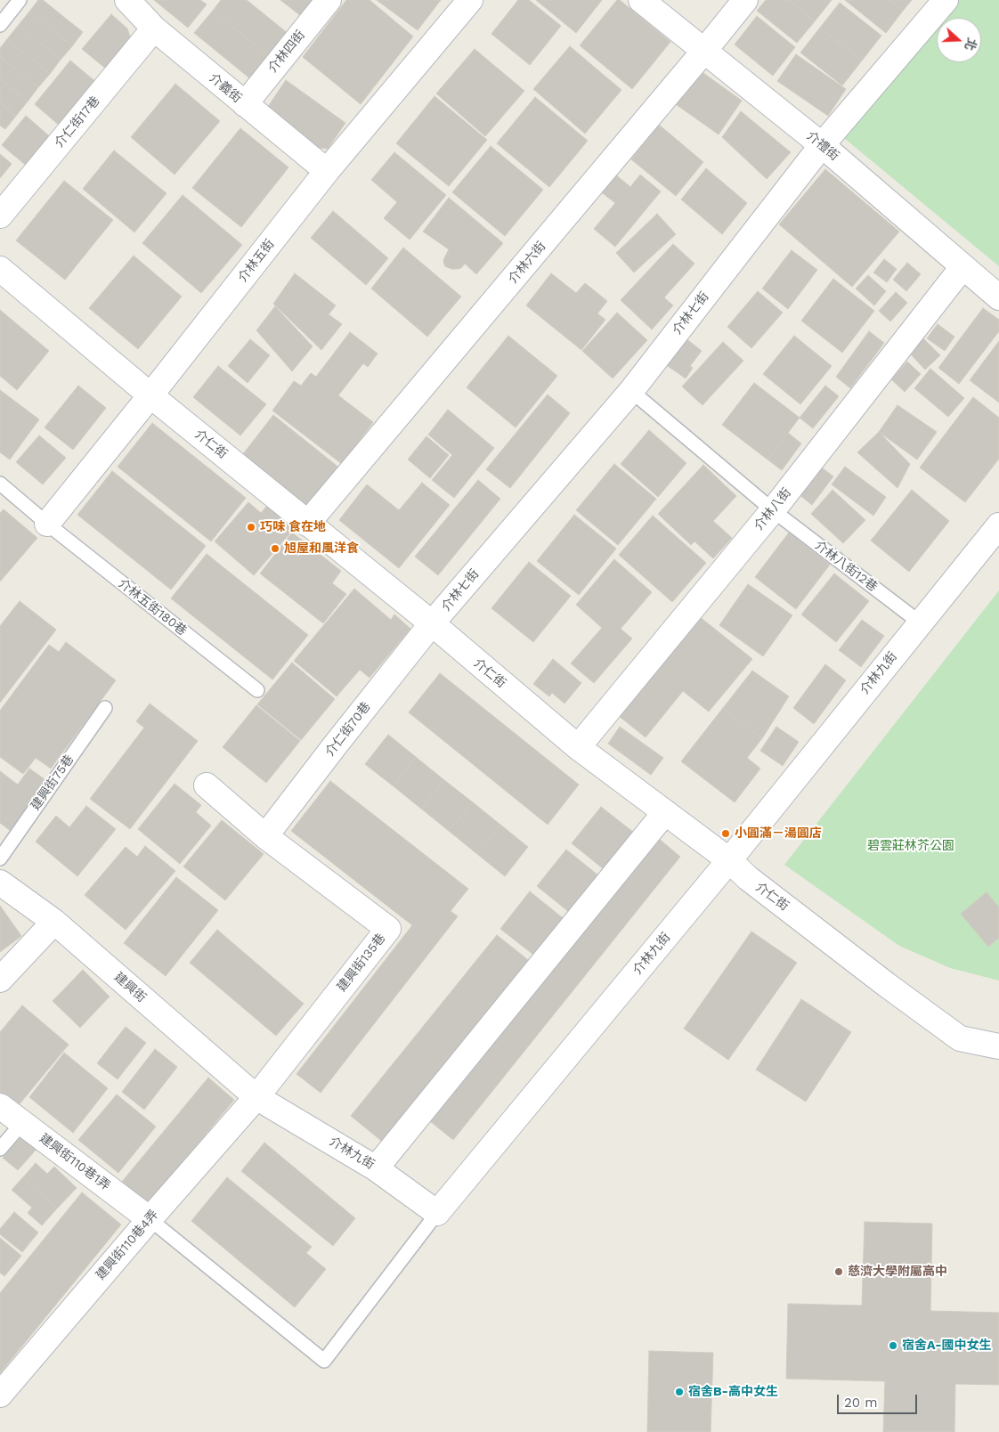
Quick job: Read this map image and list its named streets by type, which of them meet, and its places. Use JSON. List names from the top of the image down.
{
  "streets": {
    "street": [
      "介林四街",
      "介義街",
      "介仁街17巷",
      "介禮街",
      "介林五街",
      "介林六街",
      "介林七街",
      "介仁街",
      "介林八街",
      "介林九街",
      "介仁街70巷",
      "建興街135巷",
      "建興街",
      "建興街110巷1弄",
      "建興街110巷4弄"
    ],
    "lane": ["介林八街12巷", "介林五街180巷", "建興街75巷"]
  },
  "crossings": [
    ["介林四街", "介義街"],
    ["介義街", "介仁街17巷"],
    ["介義街", "介林五街"],
    ["介禮街", "介林六街"],
    ["介禮街", "介林七街"],
    ["介禮街", "介林八街"],
    ["介林五街", "介仁街"],
    ["介林五街", "介林五街180巷"],
    ["介林六街", "介仁街"],
    ["介林七街", "介仁街"],
    ["介林七街", "介林八街12巷"],
    ["介林七街", "介仁街70巷"],
    ["介仁街", "介林八街"],
    ["介仁街", "介林九街"],
    ["介仁街", "介仁街70巷"],
    ["介林八街", "介林八街12巷"],
    ["介林八街12巷", "介林九街"],
    ["介林九街", "建興街135巷"],
    ["介林九街", "建興街"],
    ["介林九街", "建興街110巷4弄"],
    ["介仁街70巷", "建興街135巷"],
    ["建興街135巷", "建興街"],
    ["建興街135巷", "建興街110巷4弄"],
    ["建興街", "建興街110巷4弄"],
    ["建興街110巷1弄", "建興街110巷4弄"]
  ],
  "parks": ["碧雲莊林芥公園"],
  "places": [
    "巧味 食在地",
    "旭屋和風洋食",
    "小圓滿－湯圓店",
    "慈濟大學附屬高中",
    "宿舍A-國中女生",
    "宿舍B-高中女生"
  ],
  "scale_bar": "20 m",
  "north": "right"
}
